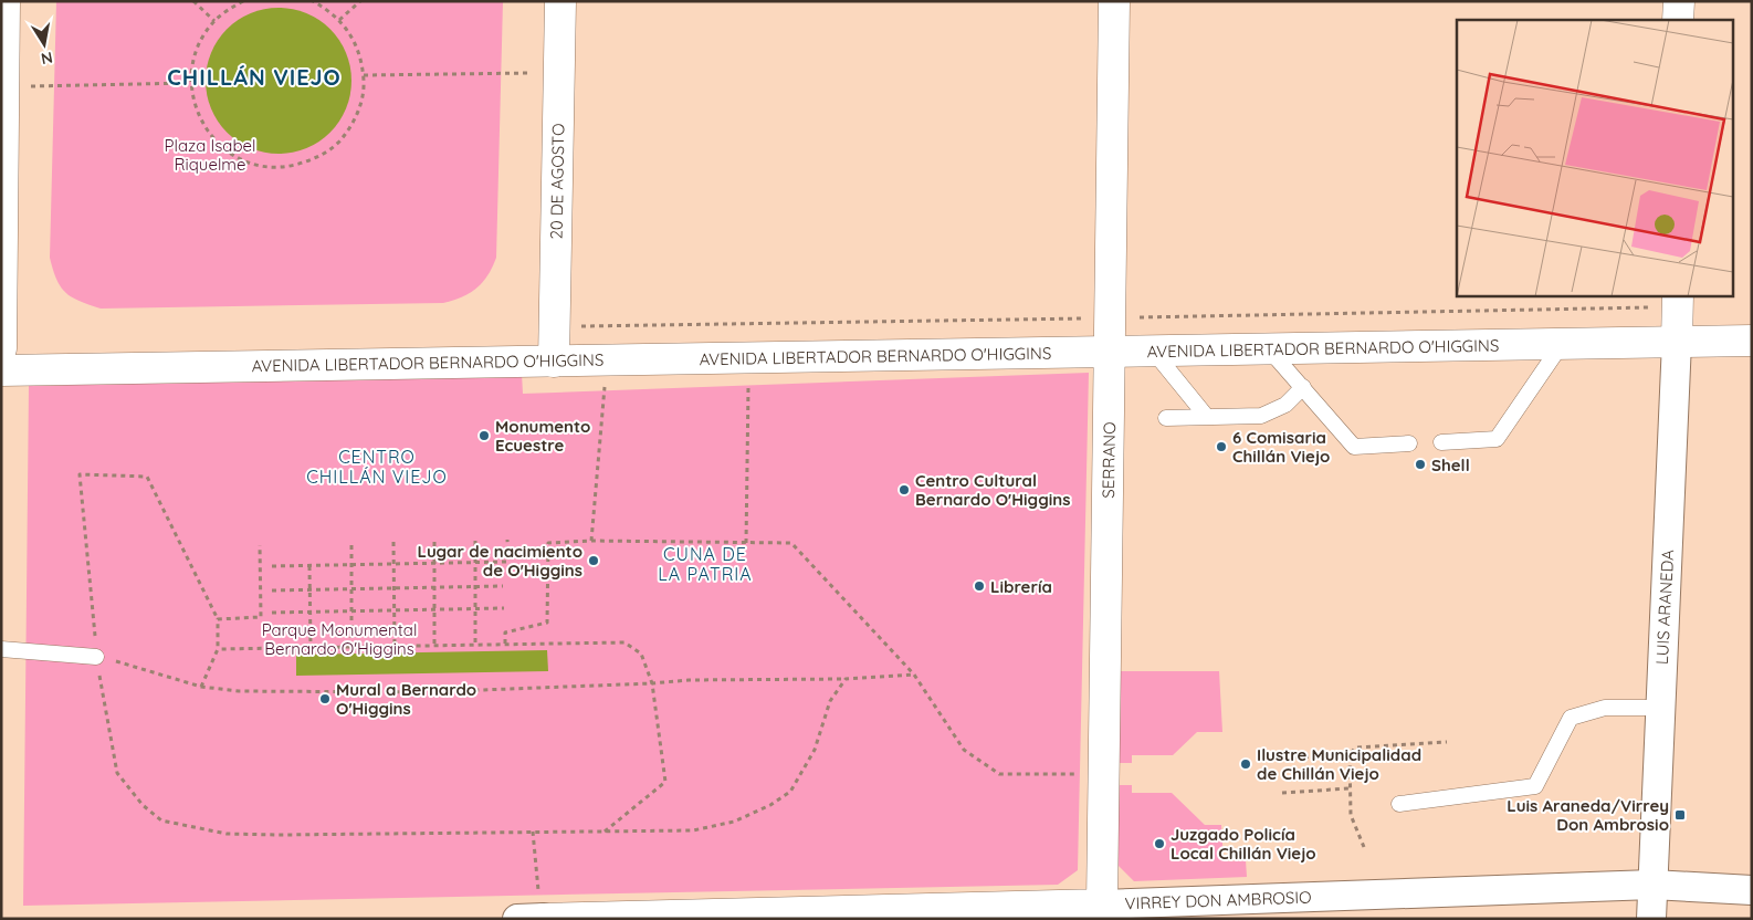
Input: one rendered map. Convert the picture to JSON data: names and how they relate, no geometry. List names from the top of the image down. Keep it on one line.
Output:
{"streets":{"street":["20 DE AGOSTO","AVENIDA LIBERTADOR BERNARDO O'HIGGINS","SERRANO","LUIS ARANEDA","VIRREY DON AMBROSIO"]},"crossings":[["20 DE AGOSTO","AVENIDA LIBERTADOR BERNARDO O'HIGGINS"],["AVENIDA LIBERTADOR BERNARDO O'HIGGINS","SERRANO"],["AVENIDA LIBERTADOR BERNARDO O'HIGGINS","LUIS ARANEDA"],["SERRANO","VIRREY DON AMBROSIO"],["LUIS ARANEDA","VIRREY DON AMBROSIO"]],"districts":["CHILLÁN VIEJO","CENTRO CHILLÁN VIEJO","CUNA DE LA PATRIA"],"parks":["Plaza Isabel Riquelme","Parque Monumental Bernardo O'Higgins"],"places":{"other":["Monumento Ecuestre","6 Comisaria Chillán Viejo","Shell","Centro Cultural Bernardo O'Higgins","Lugar de nacimiento de O'Higgins","Librería","Mural a Bernardo O'Higgins","Ilustre Municipalidad de Chillán Viejo","Juzgado Policía Local Chillán Viejo"],"transit":["Luis Araneda/Virrey Don Ambrosio"]},"north":"bottom"}
